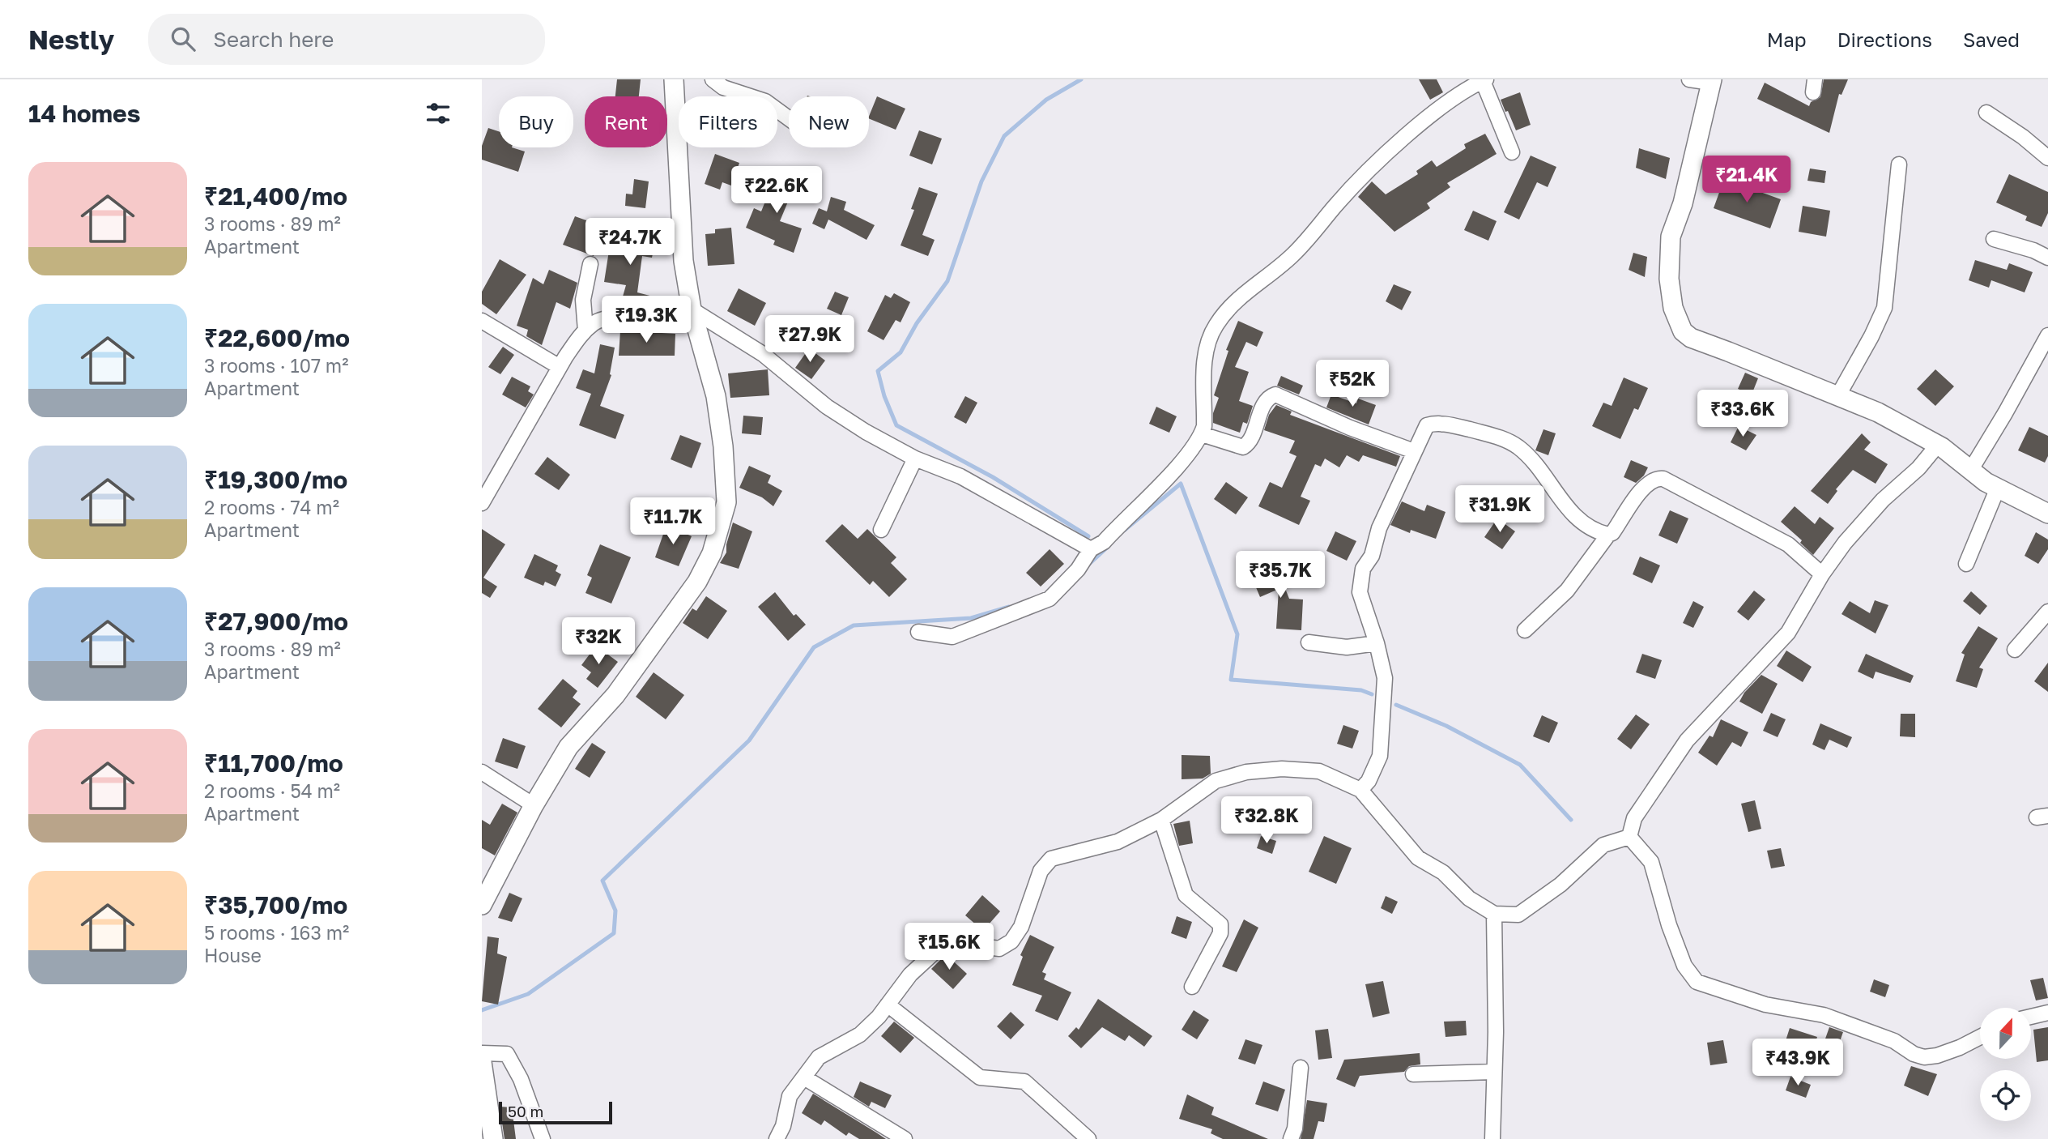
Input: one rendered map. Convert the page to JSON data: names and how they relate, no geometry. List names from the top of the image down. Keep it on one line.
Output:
{"scale_bar":"50 m","north":"top","page":{"header":"Nestly","search":"Search here","nav":["Map","Directions","Saved"],"heading":"14 homes","chip":["Buy","Rent","Filters","New"],"list":[{"name":"₹21,400/mo","note":"3 rooms · 89 m² · Apartment"},{"name":"₹22,600/mo","note":"3 rooms · 107 m² · Apartment"},{"name":"₹19,300/mo","note":"2 rooms · 74 m² · Apartment"},{"name":"₹27,900/mo","note":"3 rooms · 89 m² · Apartment"},{"name":"₹11,700/mo","note":"2 rooms · 54 m² · Apartment"},{"name":"₹35,700/mo","note":"5 rooms · 163 m² · House"}],"price":["₹21.4K","₹22.6K","₹24.7K","₹19.3K","₹27.9K","₹52K","₹33.6K","₹31.9K","₹11.7K","₹35.7K","₹32K","₹32.8K","₹15.6K","₹43.9K"],"scale":"50 m"}}
